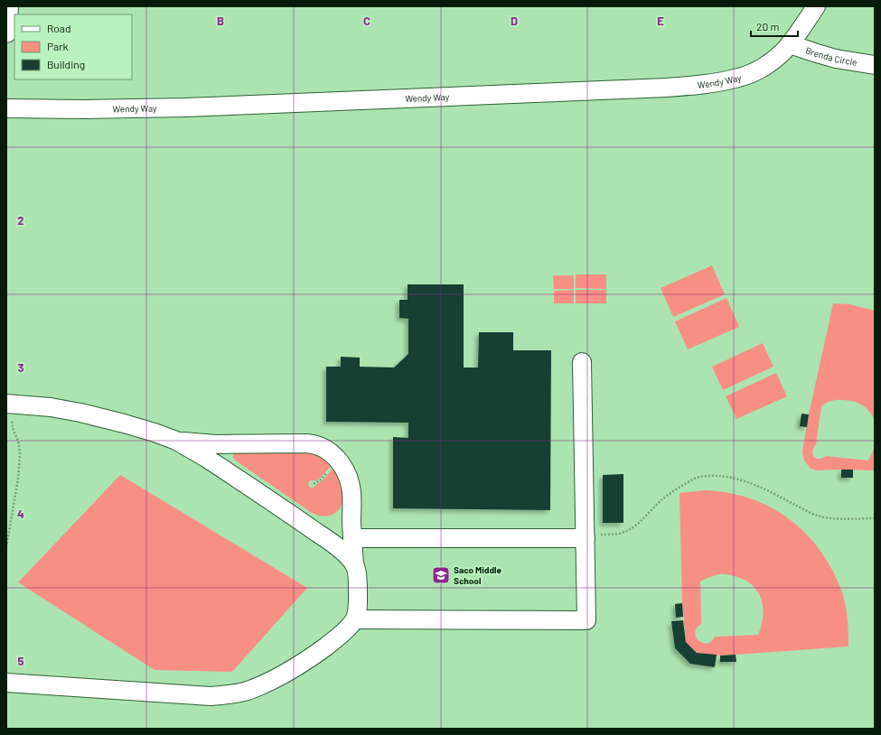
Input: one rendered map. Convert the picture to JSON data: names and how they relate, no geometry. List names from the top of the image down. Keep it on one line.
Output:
{"streets":{"street":["Brenda Circle","Wendy Way"]},"crossings":[["Brenda Circle","Wendy Way"]],"places":{"school or university":["Saco Middle School"]},"legend":["Road","Park","Building"],"scale_bar":"20 m","grid":{"columns":["B","C","D","E"],"rows":["2","3","4","5"]}}
